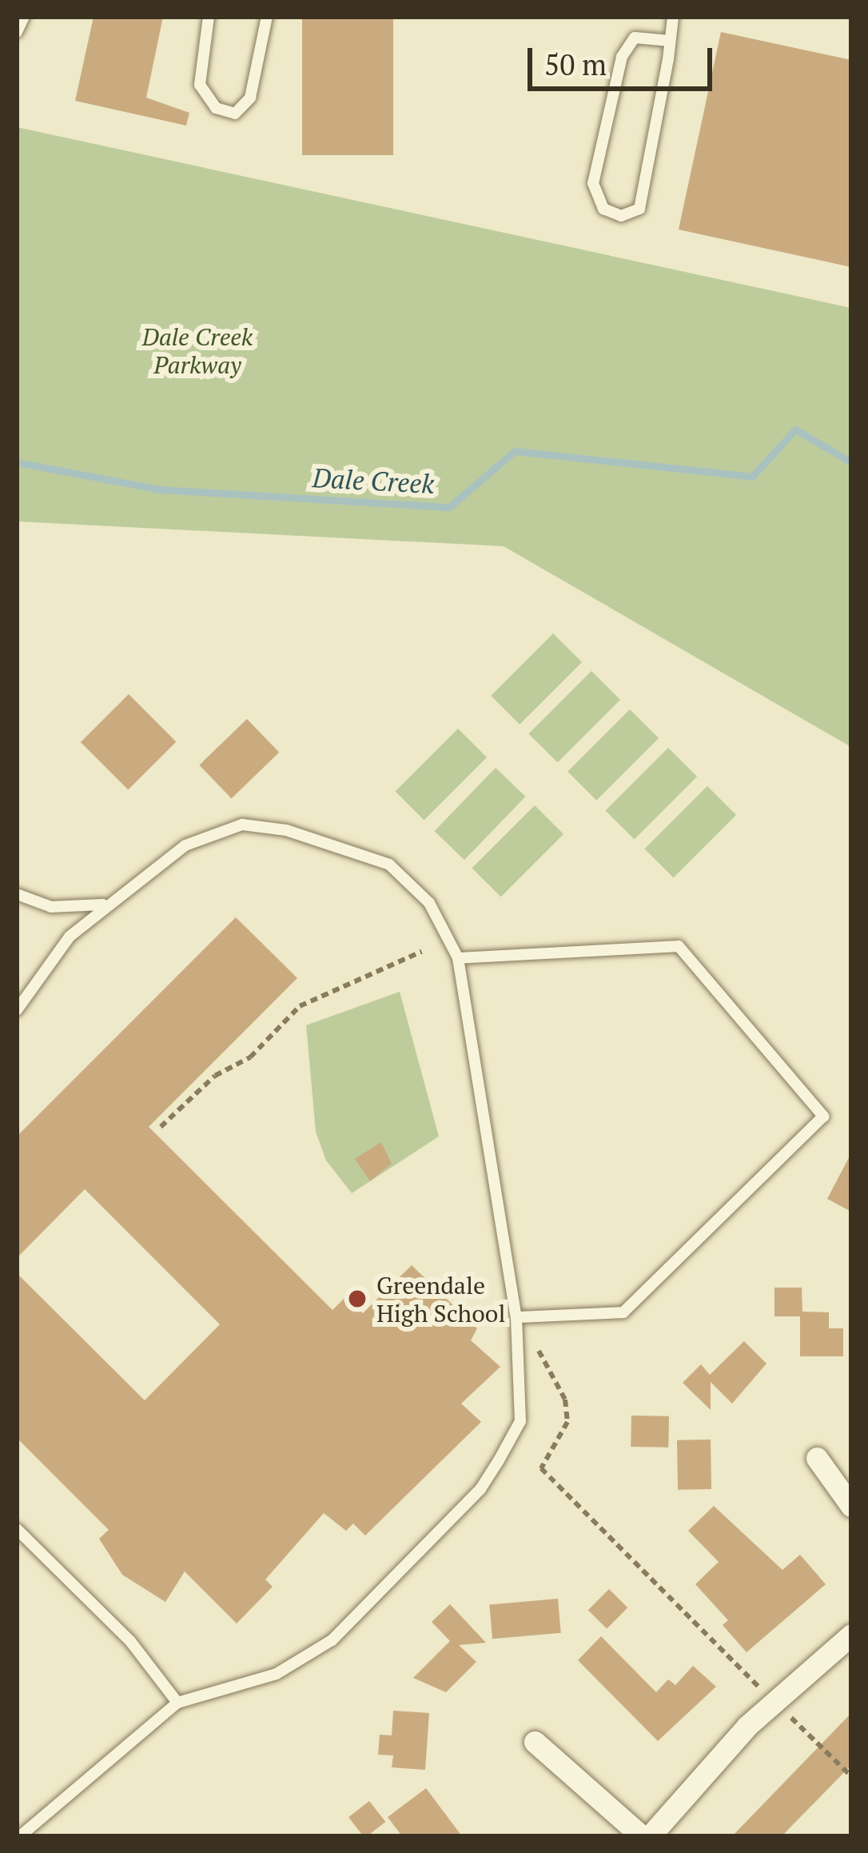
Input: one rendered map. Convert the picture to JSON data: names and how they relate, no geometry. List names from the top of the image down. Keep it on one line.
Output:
{"water":["Dale Creek"],"parks":["Dale Creek Parkway"],"places":["Greendale High School"],"scale_bar":"50 m"}
